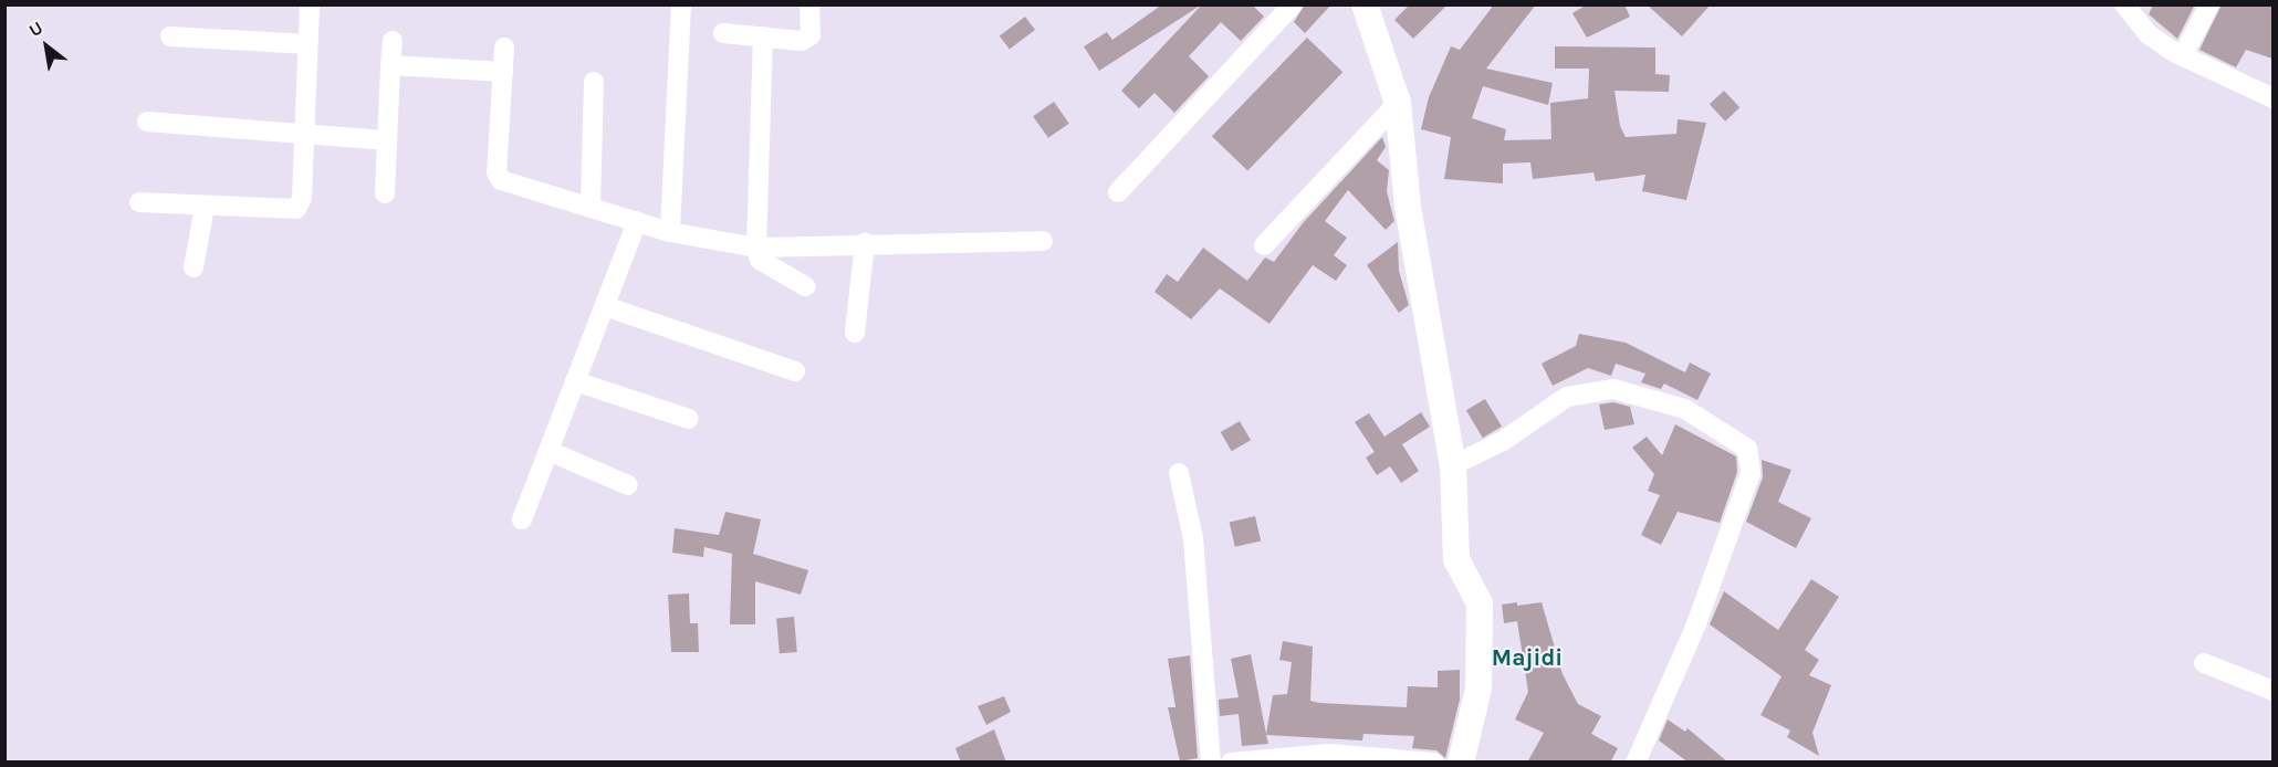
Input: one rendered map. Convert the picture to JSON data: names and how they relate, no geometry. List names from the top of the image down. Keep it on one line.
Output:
{"districts":["Majidi"],"north":"top left"}
